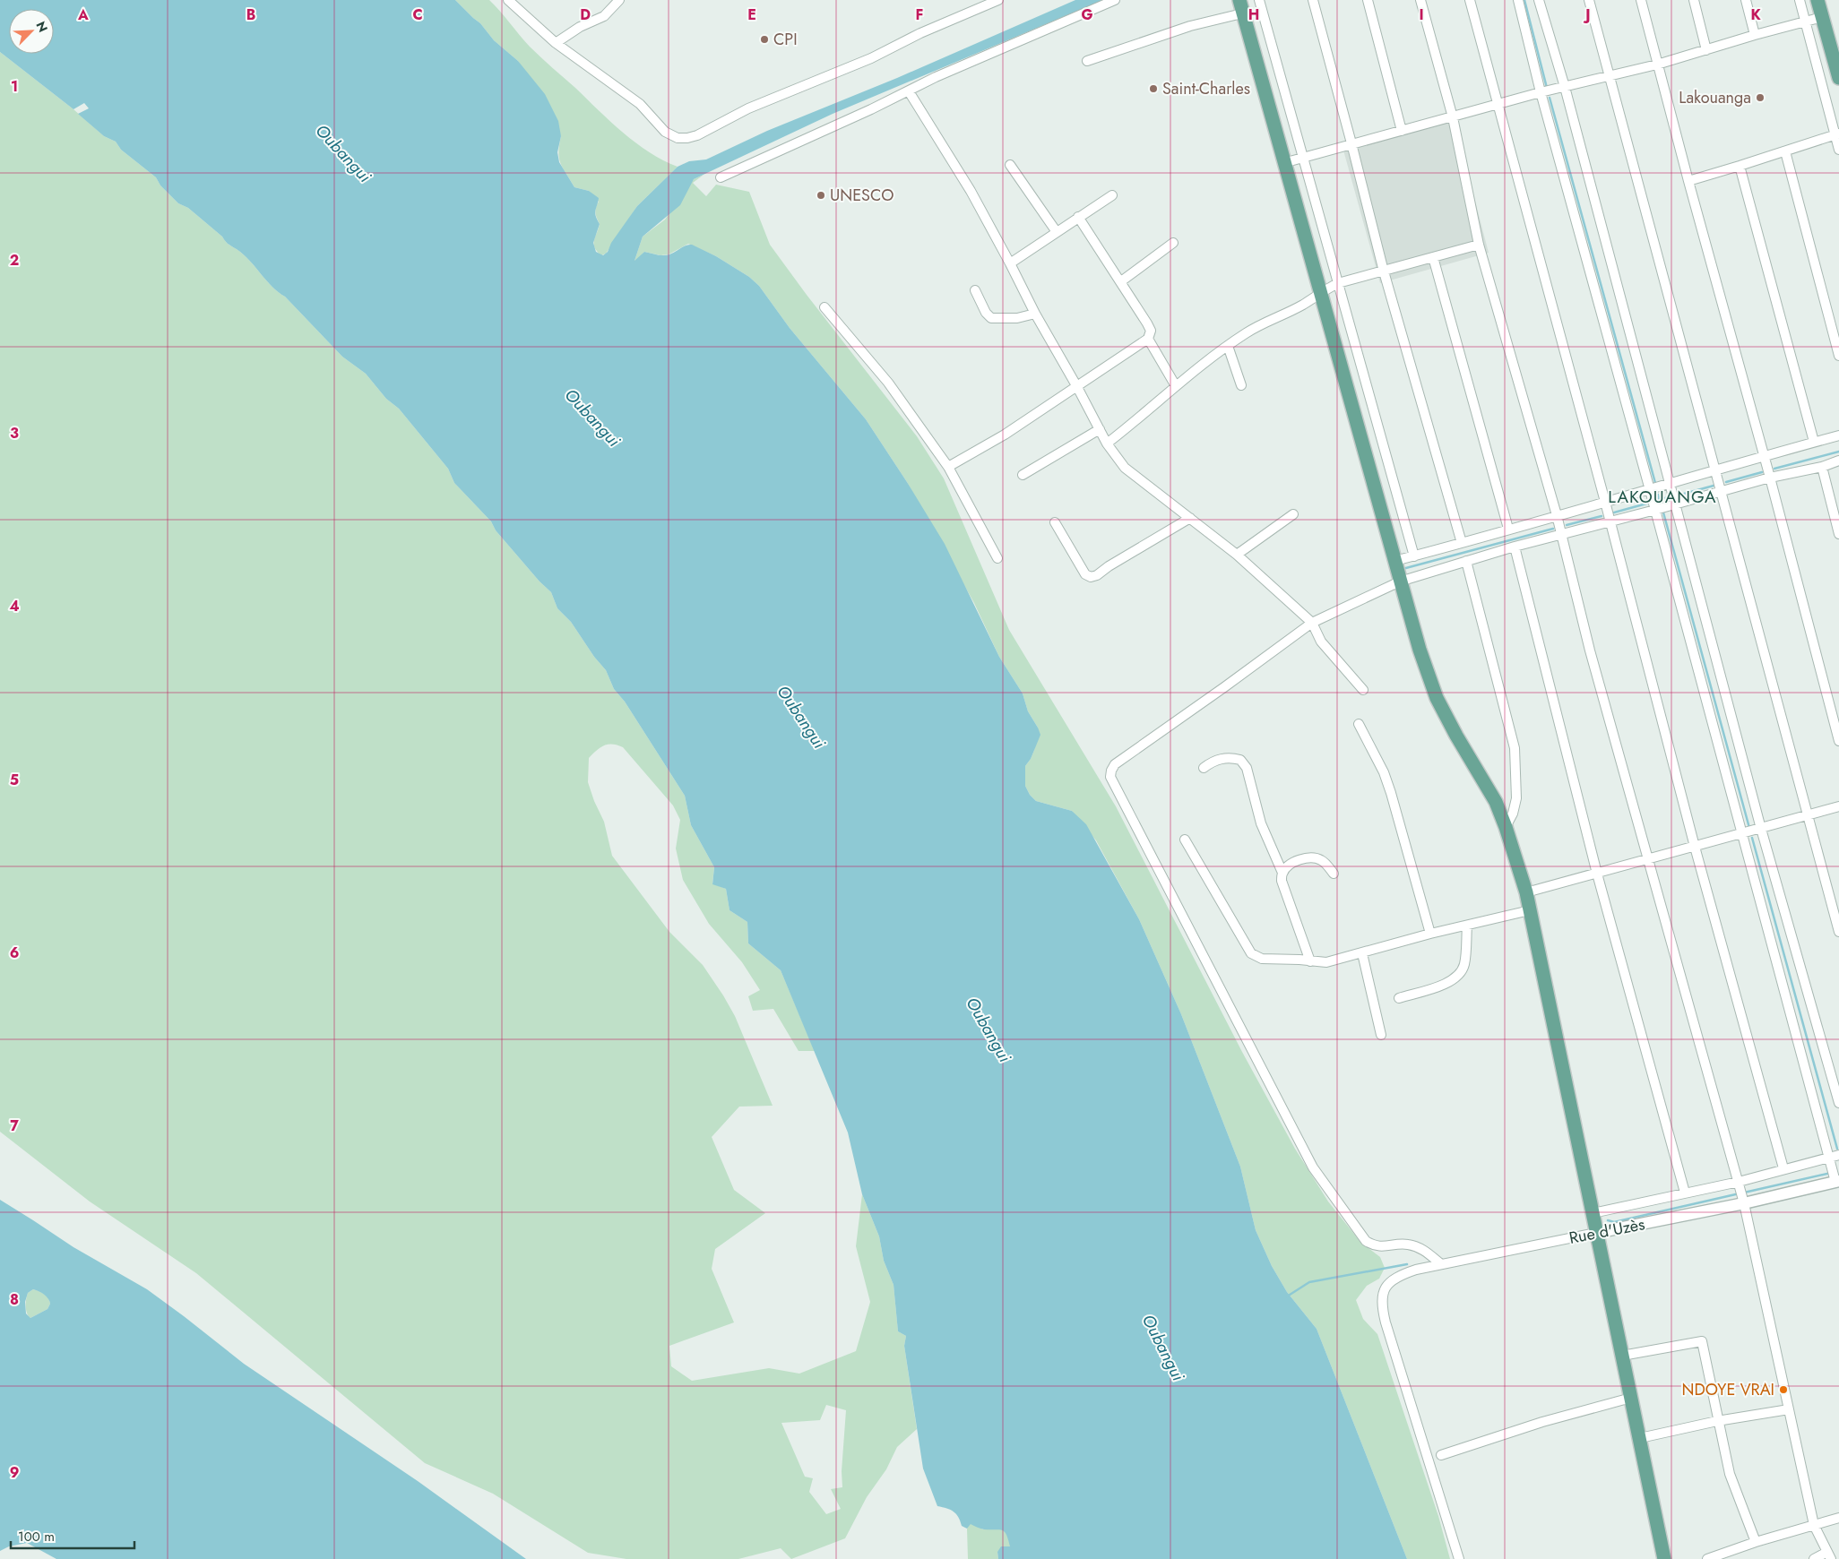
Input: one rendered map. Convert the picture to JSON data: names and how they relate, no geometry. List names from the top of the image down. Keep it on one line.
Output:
{"streets":{"street":["Rue d'Uzès"]},"districts":["LAKOUANGA"],"water":["Oubangui"],"places":["CPI","Saint-Charles","Lakouanga","UNESCO","NDOYE VRAI"],"scale_bar":"100 m","north":"top right","grid":{"columns":["A","B","C","D","E","F","G","H","I","J","K"],"rows":["1","2","3","4","5","6","7","8","9"]}}
